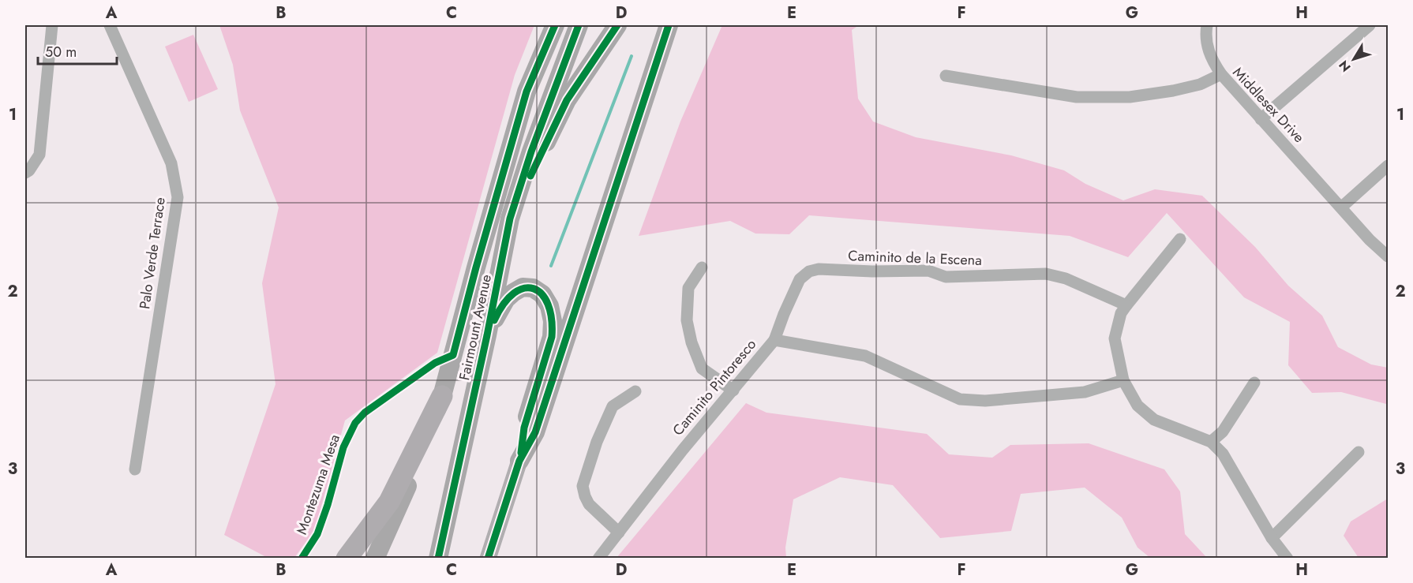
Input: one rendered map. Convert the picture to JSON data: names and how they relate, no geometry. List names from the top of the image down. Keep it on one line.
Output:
{"streets":{"main road":["Fairmount Avenue"],"street":["Middlesex Drive","Palo Verde Terrace","Caminito de la Escena","Caminito Pintoresco"],"cycle path":["Montezuma Mesa"]},"crossings":[["Caminito de la Escena","Caminito Pintoresco"]],"scale_bar":"50 m","north":"bottom left","grid":{"columns":["A","B","C","D","E","F","G","H"],"rows":["1","2","3"]}}
